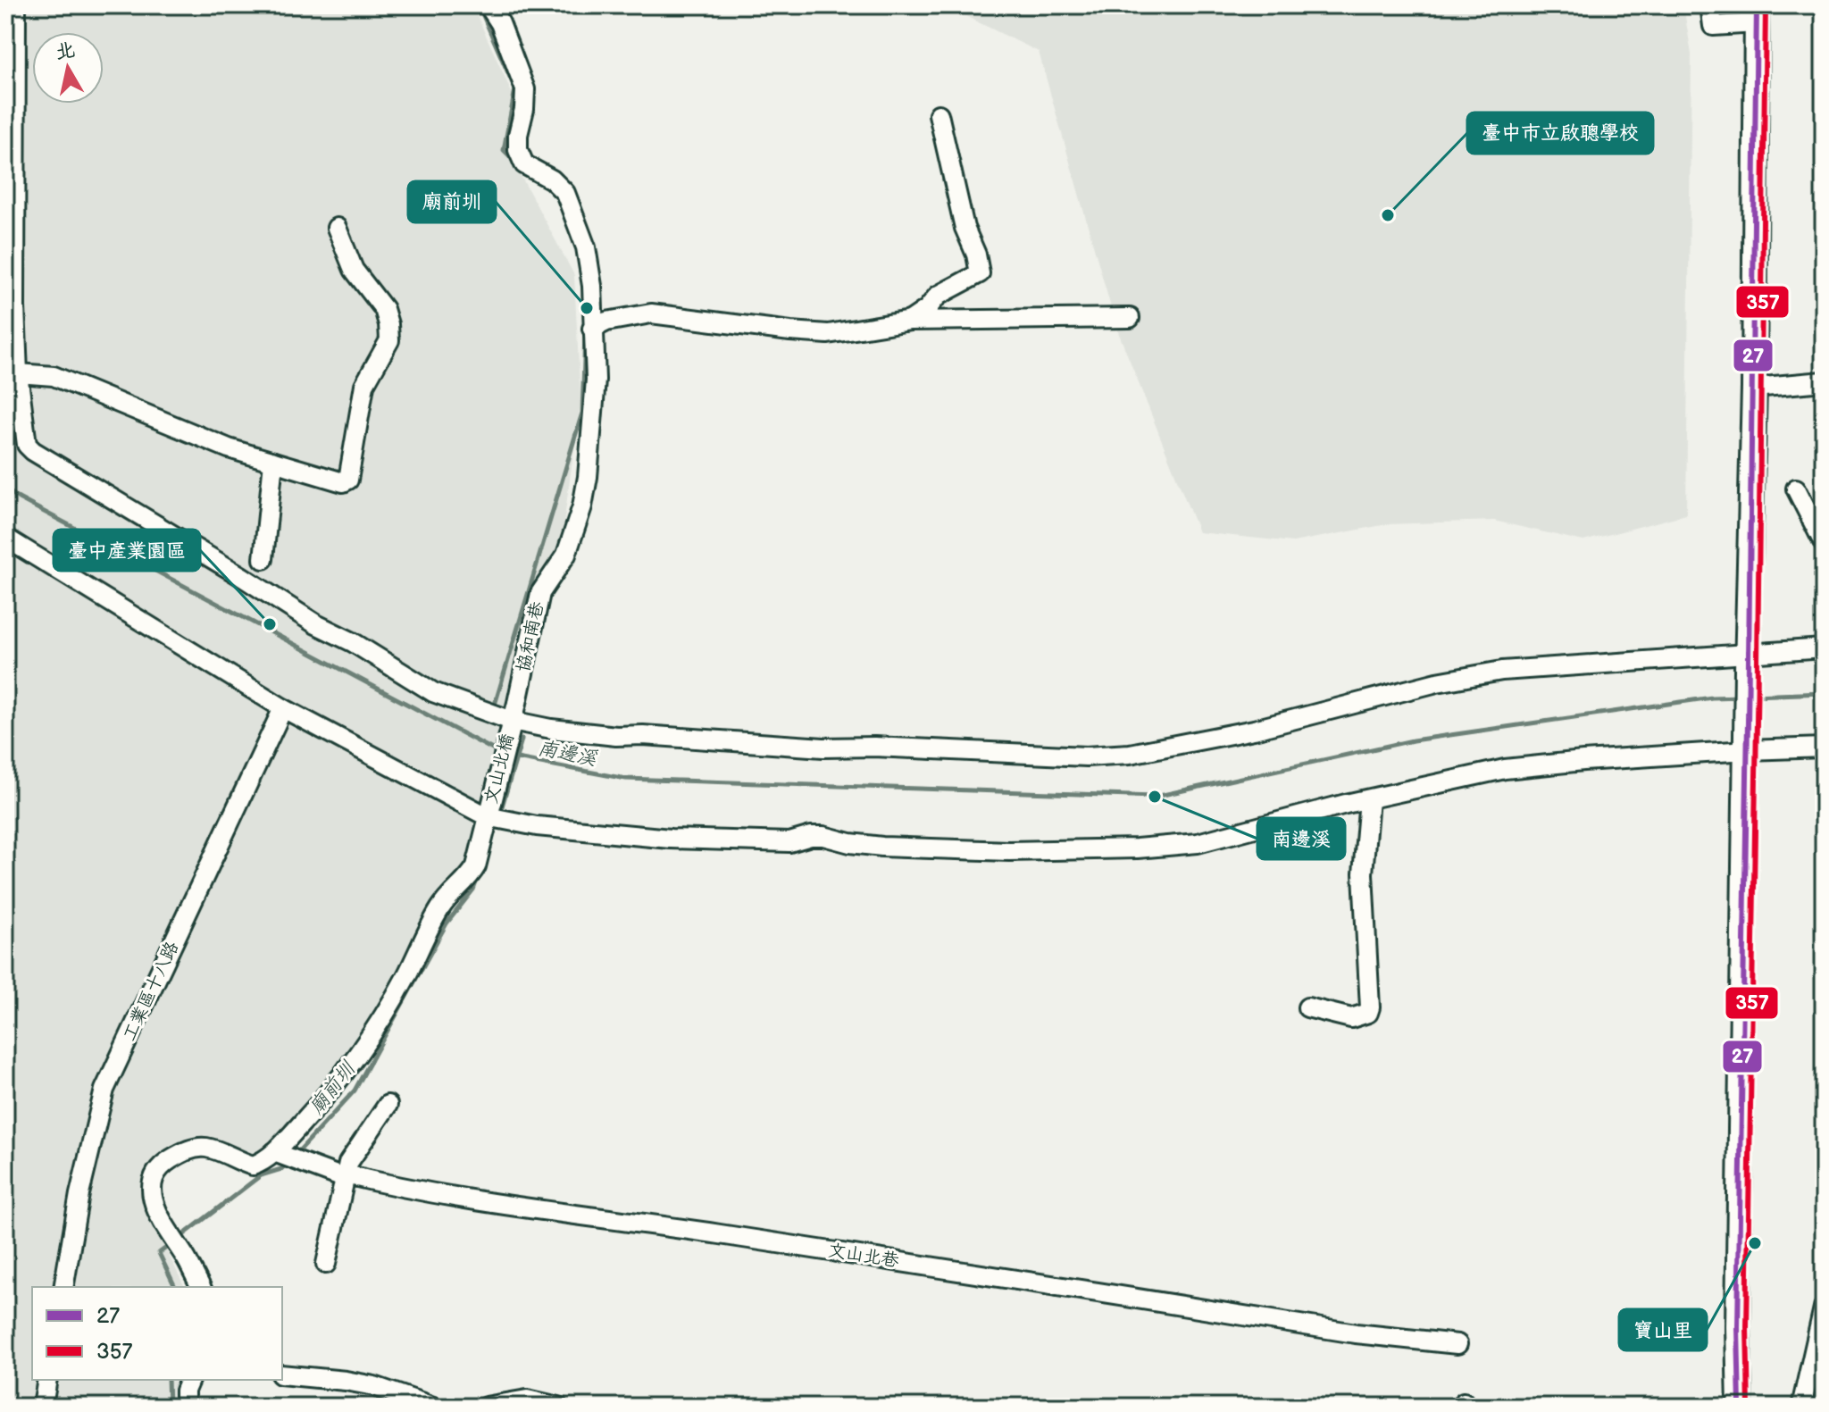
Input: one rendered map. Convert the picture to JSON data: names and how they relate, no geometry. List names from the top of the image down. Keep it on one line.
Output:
{"streets":{"street":["協和南巷","文山北橋","工業區十八路","文山北巷"]},"crossings":[["協和南巷","文山北橋"]],"water":["南邊溪","廟前圳"],"places":["臺中市立啟聰學校","廟前圳","臺中產業園區","南邊溪","寶山里"],"lines":["transit line 27","transit line 357"],"legend":["27","357"],"north":"top"}
